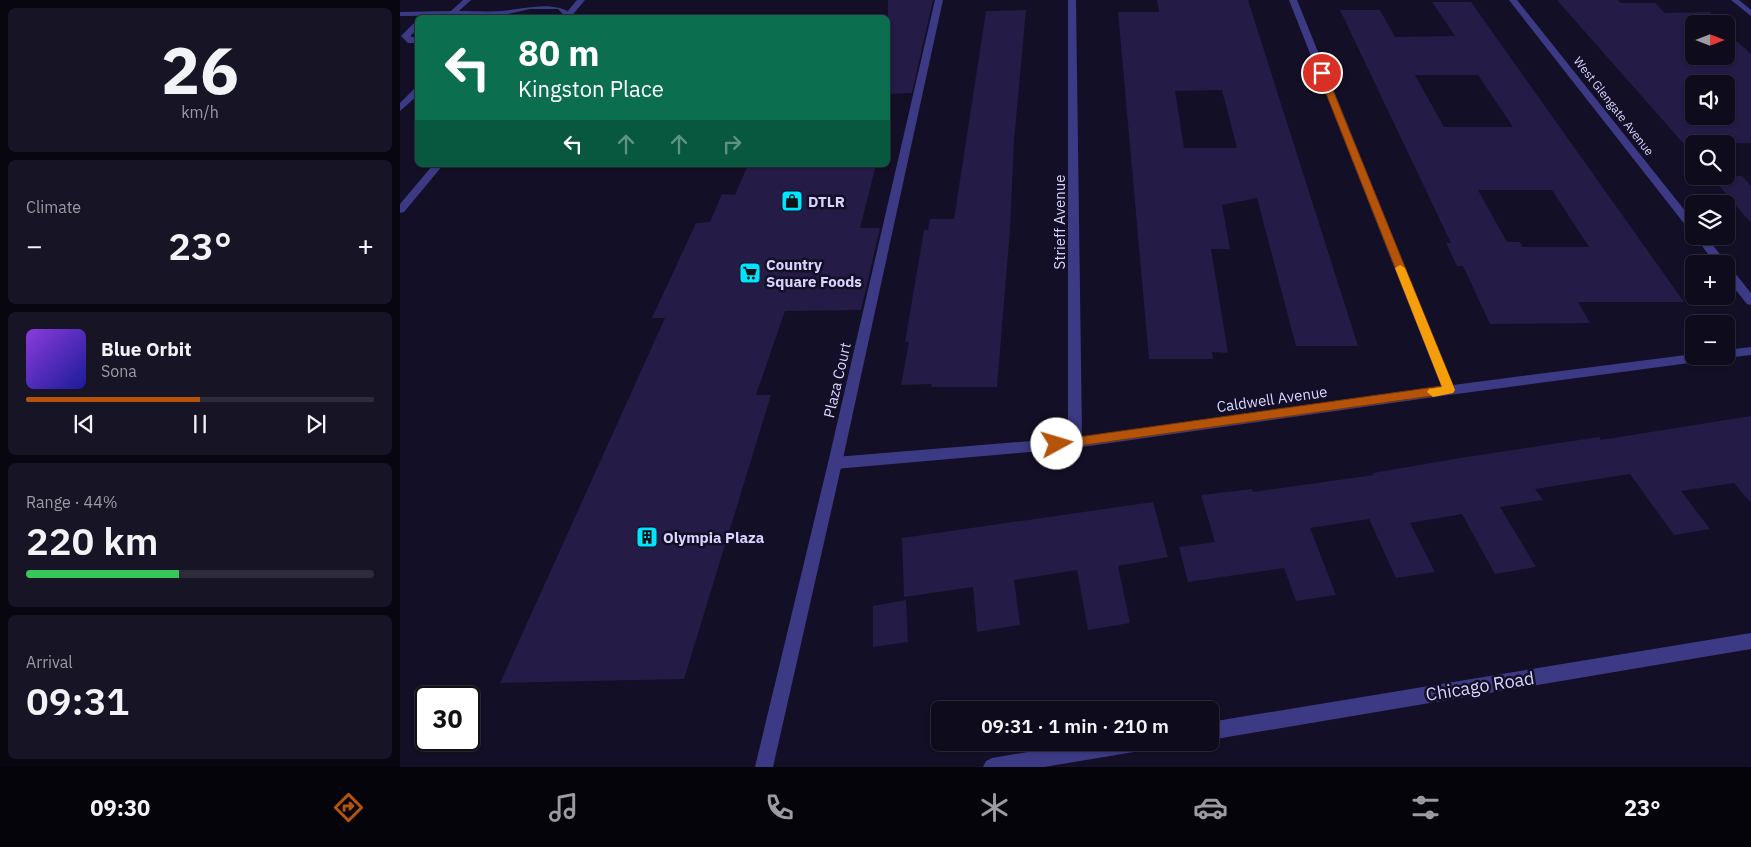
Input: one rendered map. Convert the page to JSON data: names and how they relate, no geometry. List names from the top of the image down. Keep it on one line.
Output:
{"streets":{"street":["West Glengate Avenue","Strieff Avenue","Plaza Court","Caldwell Avenue","Chicago Road"]},"crossings":[["Strieff Avenue","Caldwell Avenue"],["Plaza Court","Caldwell Avenue"]],"places":{"shop":["DTLR"],"supermarket":["Country Square Foods"],"building":["Olympia Plaza"]},"north":"right","page":{"tile":[["26","km/h"],"Climate",["Range · 44%","220 km"],["Arrival","09:31"]],"map_buttons":["+","−"],"turn":["80 m","Kingston Place"],"heat":["−","23°","+"],"song":["Blue Orbit","Sona"],"limit":"30","trip":"09:31 · 1 min · 210 m","tabs":["09:30","23°"]}}
